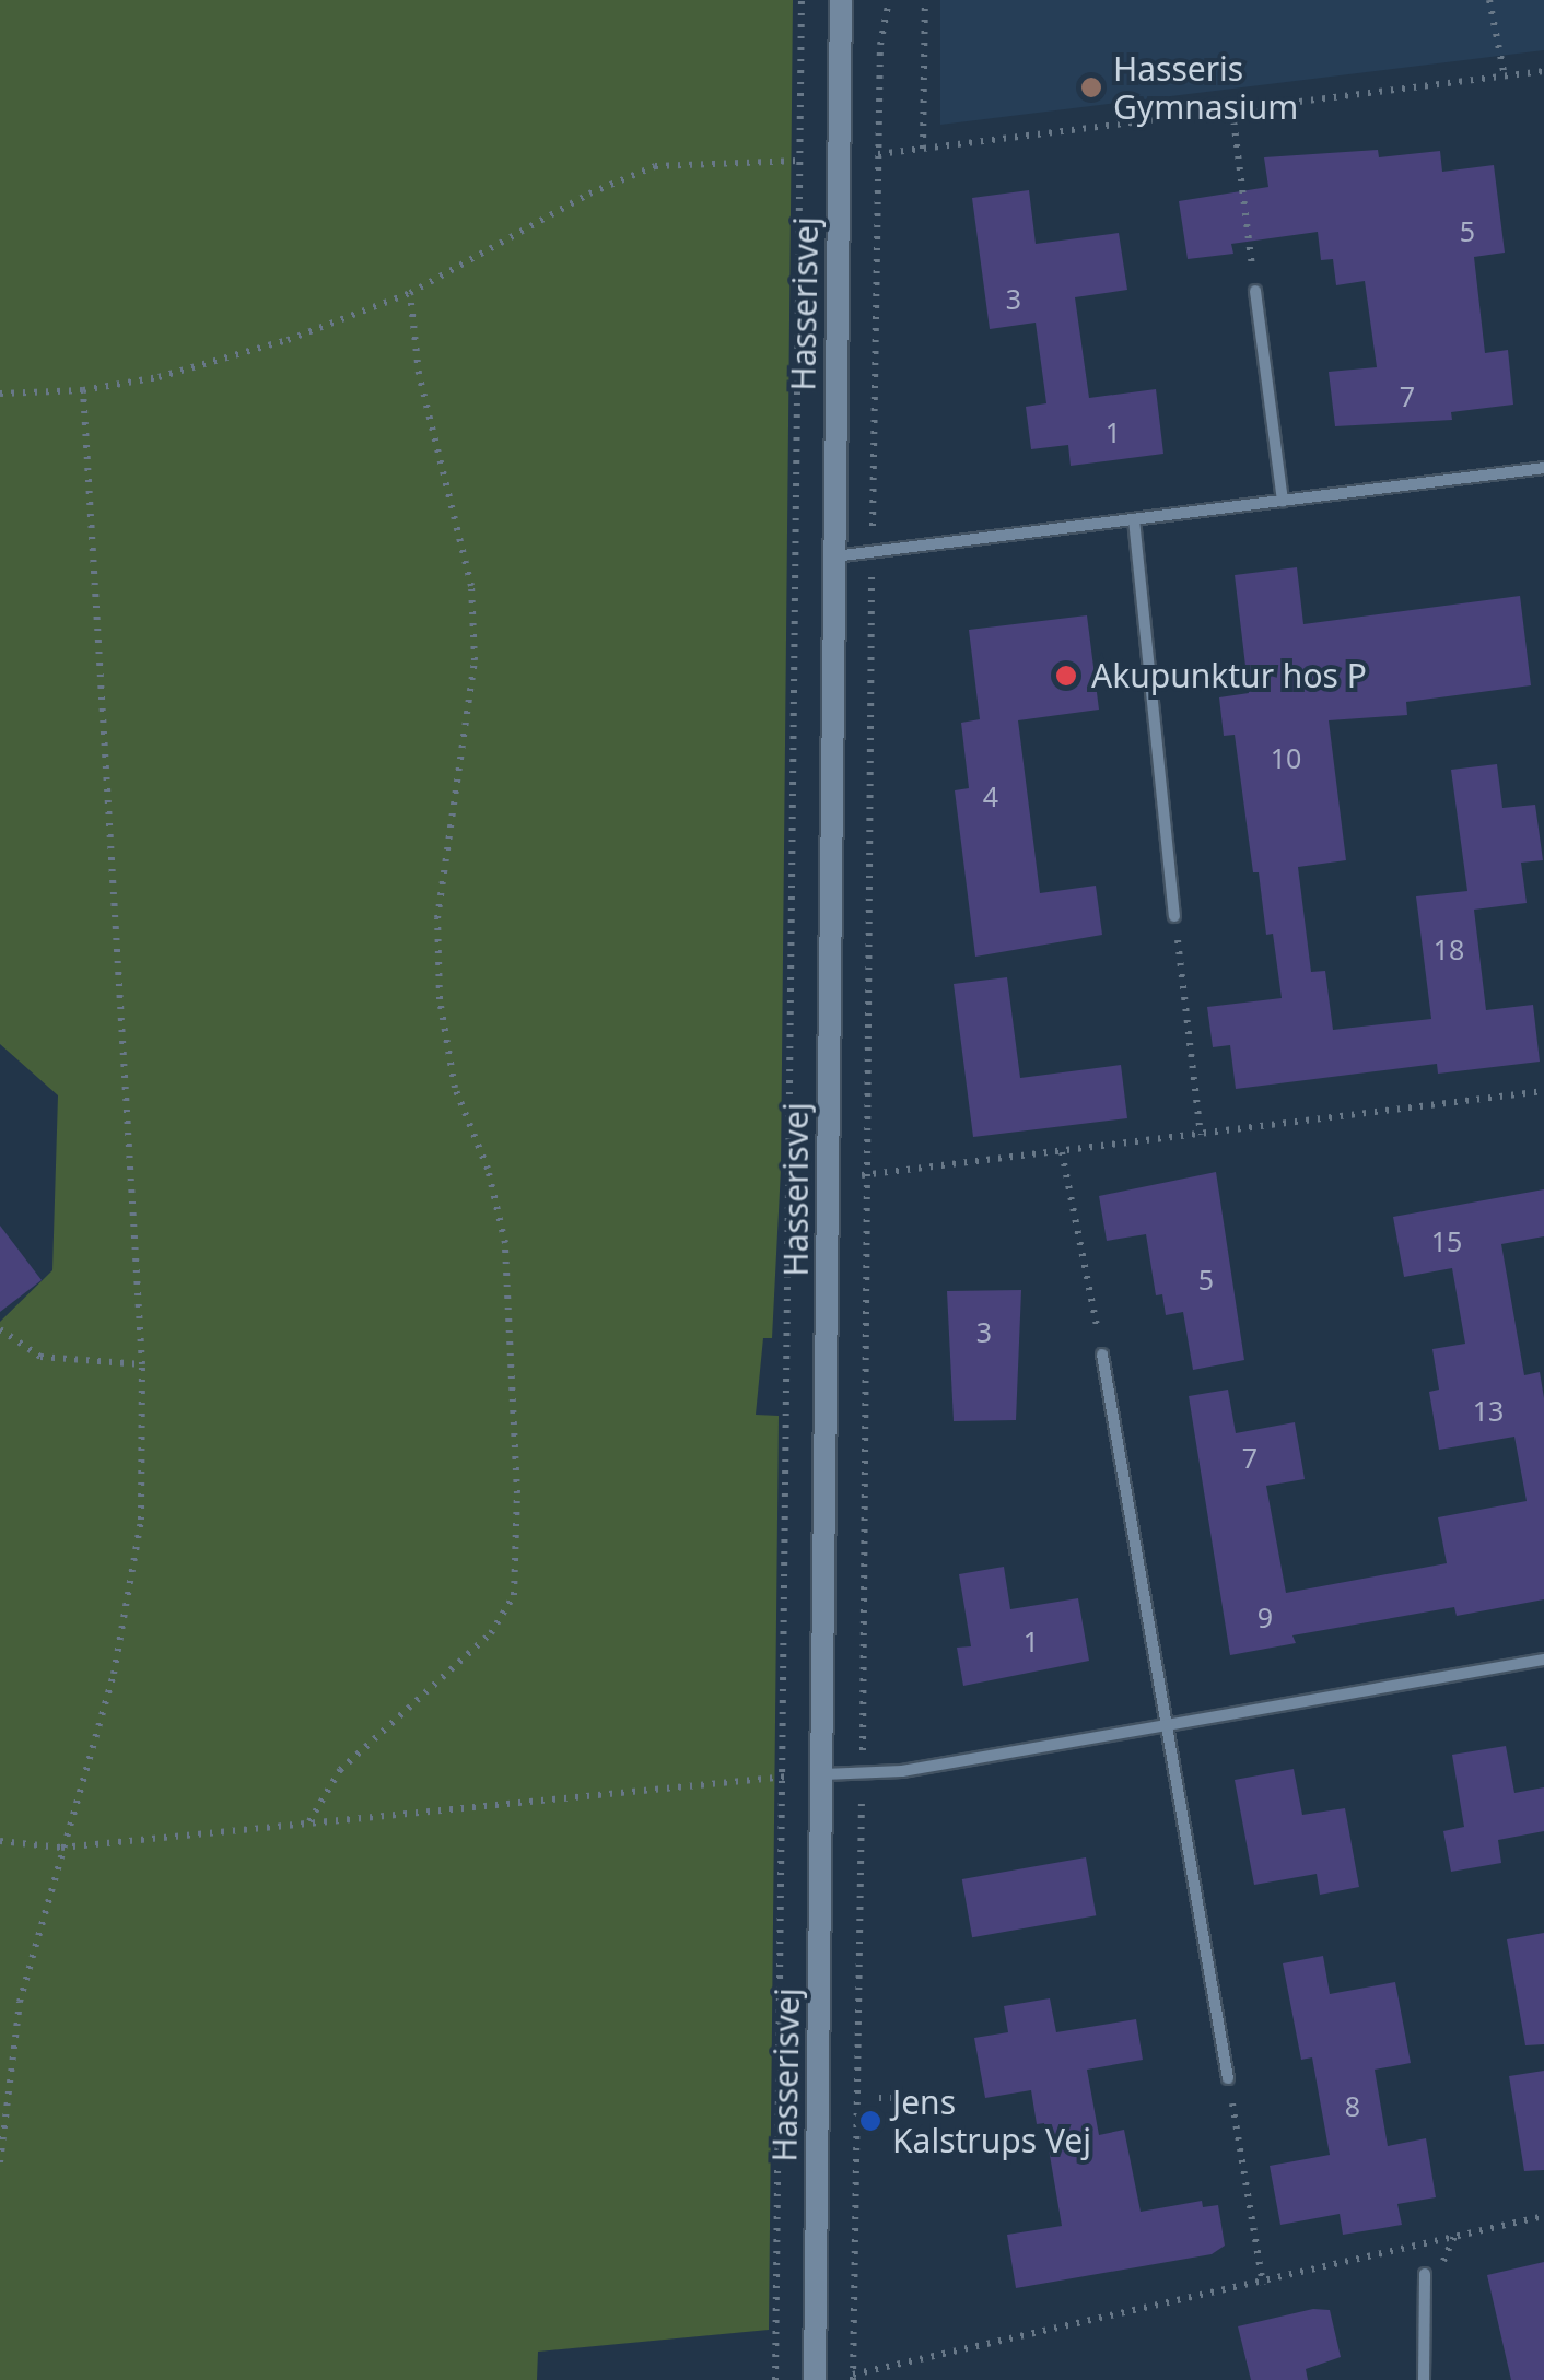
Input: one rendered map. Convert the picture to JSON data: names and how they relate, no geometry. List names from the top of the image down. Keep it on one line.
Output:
{"streets":{"street":["Hasserisvej"]},"places":["Hasseris Gymnasium","Akupunktur hos P","Jens Kalstrups Vej"],"house_numbers":["5","3","7","1","10","4","18","15","5","3","13","7","9","1","8"]}
